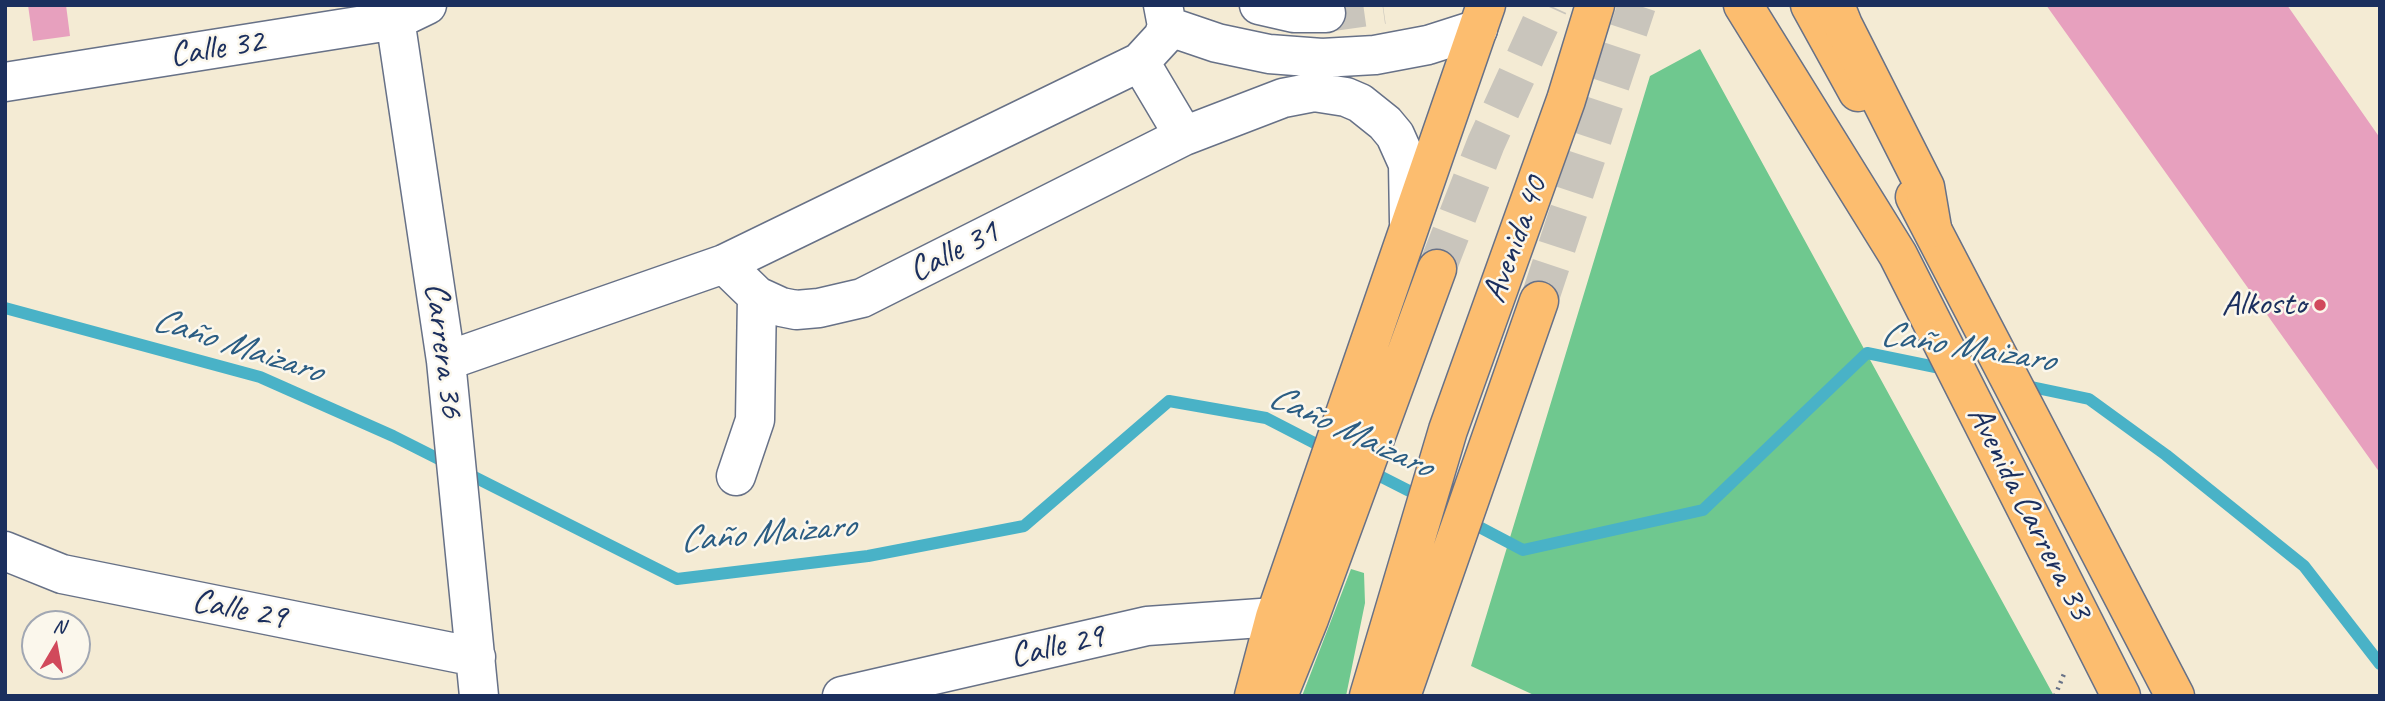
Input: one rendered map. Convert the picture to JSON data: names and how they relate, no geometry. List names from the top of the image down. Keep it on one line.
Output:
{"streets":{"main road":["Avenida 40","Avenida Carrera 33"],"street":["Calle 32","Calle 31","Carrera 36","Calle 29"]},"crossings":[["Calle 32","Carrera 36"],["Carrera 36","Calle 29"]],"water":["Caño Maizaro"],"places":["Alkosto"],"north":"top"}
